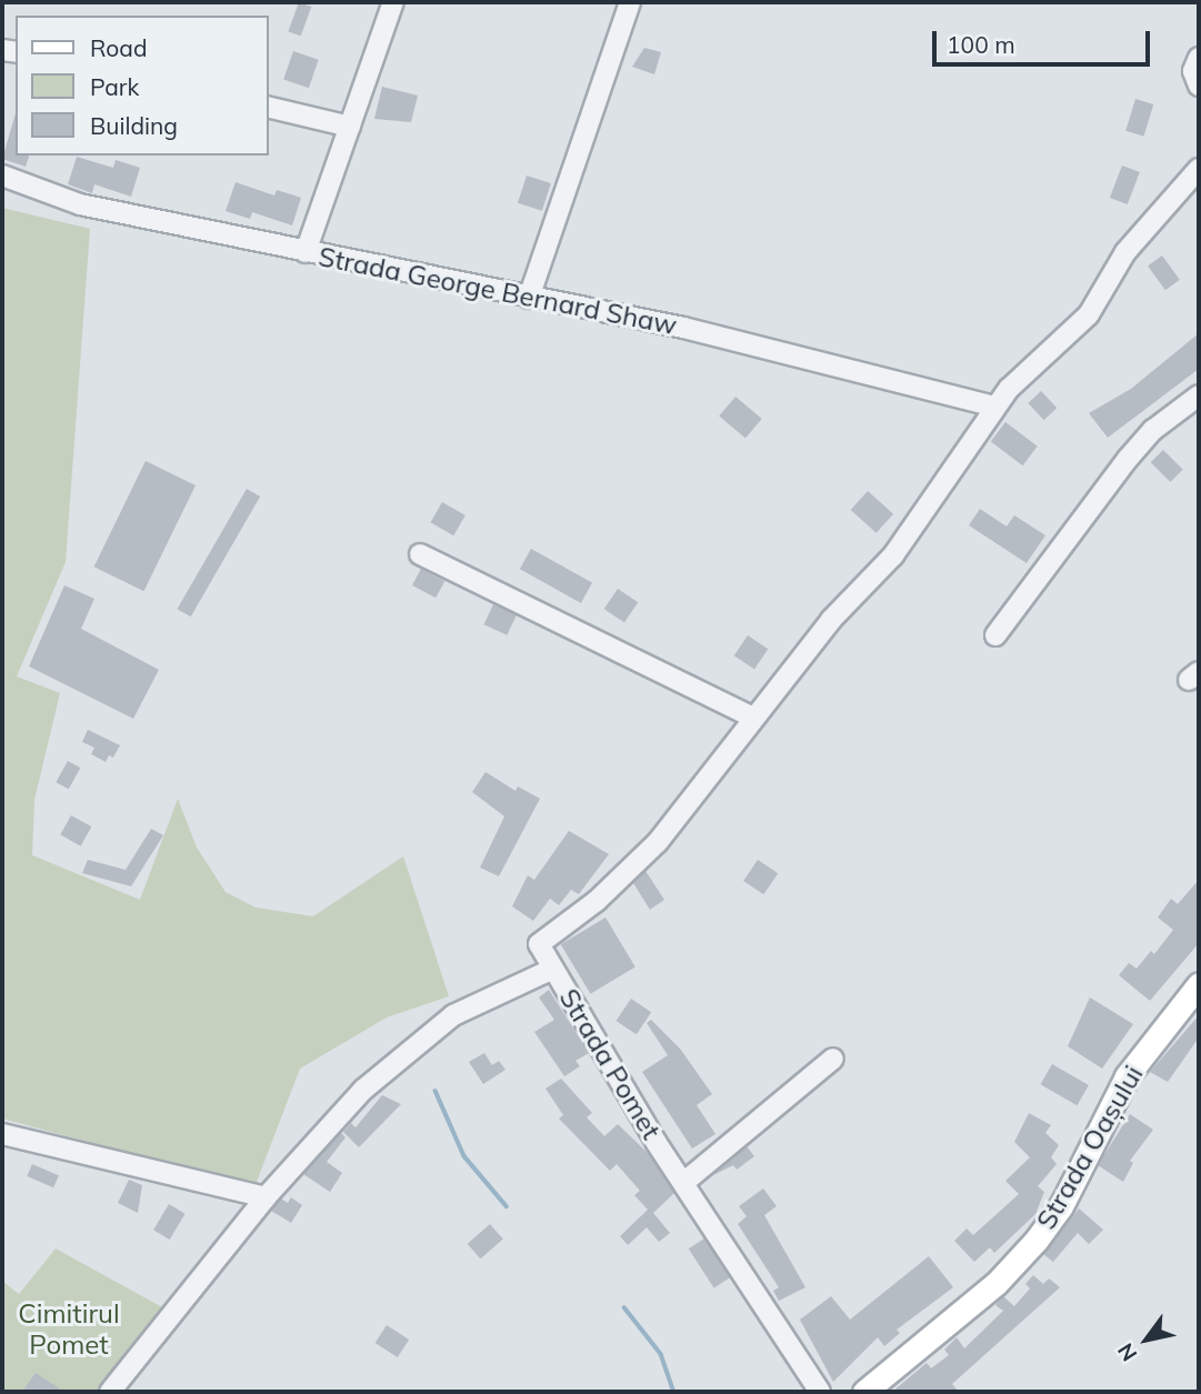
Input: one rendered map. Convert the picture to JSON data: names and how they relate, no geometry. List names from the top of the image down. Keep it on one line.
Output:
{"streets":{"main road":["Strada Oașului"],"street":["Strada George Bernard Shaw","Strada Pomet"]},"parks":["Cimitirul Pomet"],"legend":["Road","Park","Building"],"scale_bar":"100 m","north":"bottom left"}
